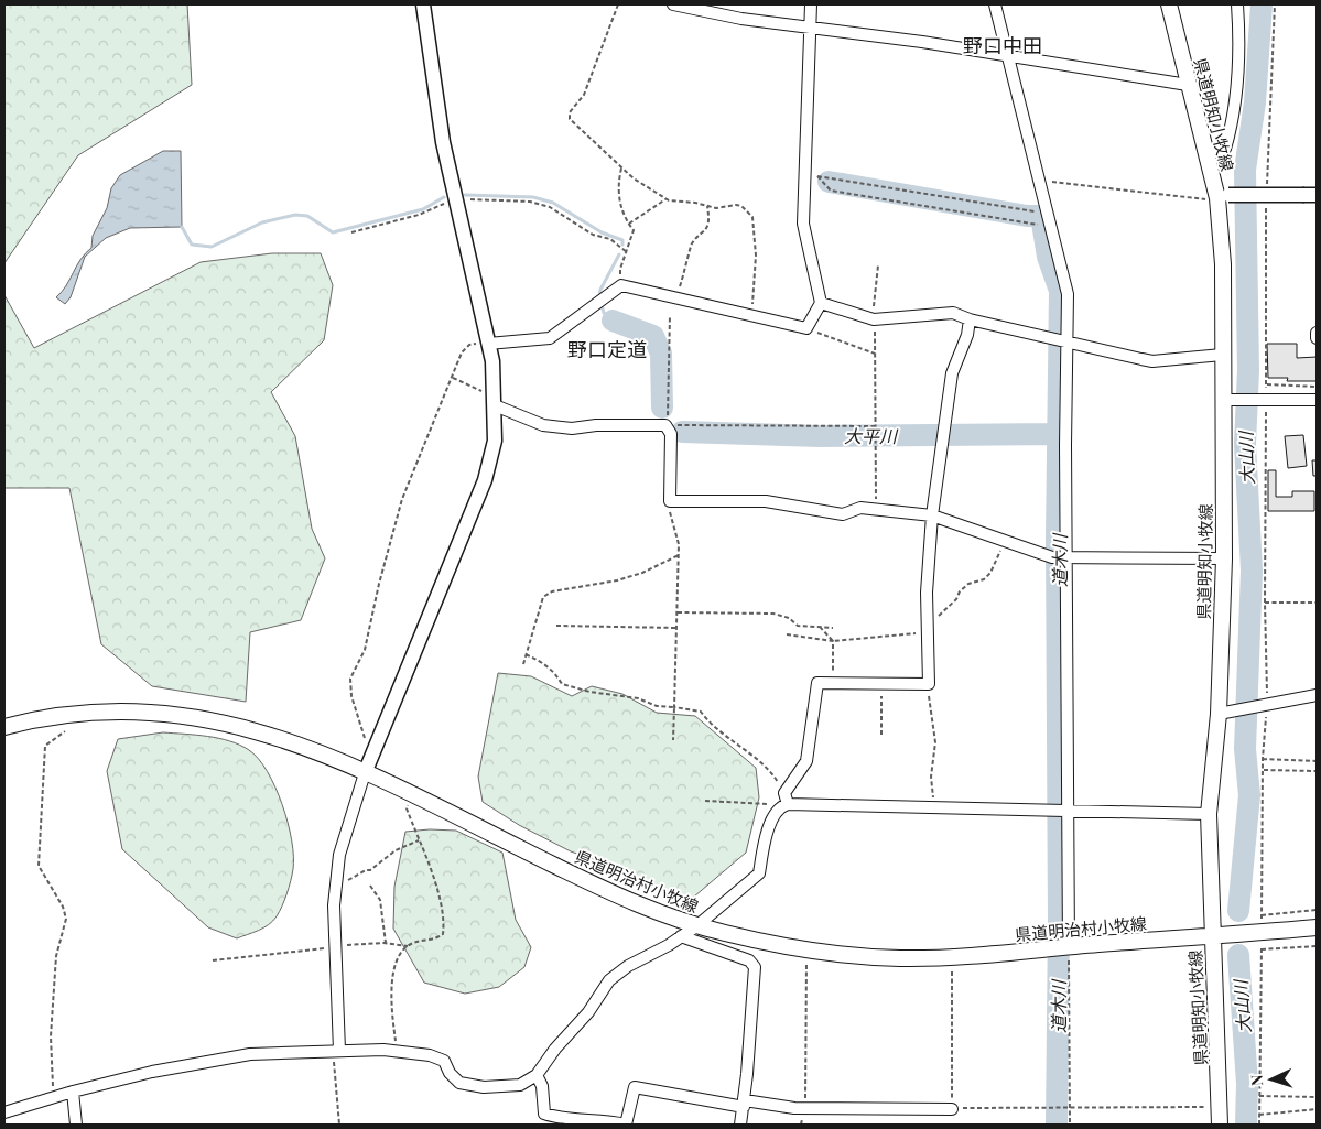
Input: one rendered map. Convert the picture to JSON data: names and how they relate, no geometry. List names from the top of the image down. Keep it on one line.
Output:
{"streets":{"main road":["県道明知小牧線","県道明治村小牧線"]},"crossings":[["県道明知小牧線","県道明治村小牧線"]],"districts":["野口中田","野口定道"],"water":["大平川","大山川","道木川"],"north":"left"}
